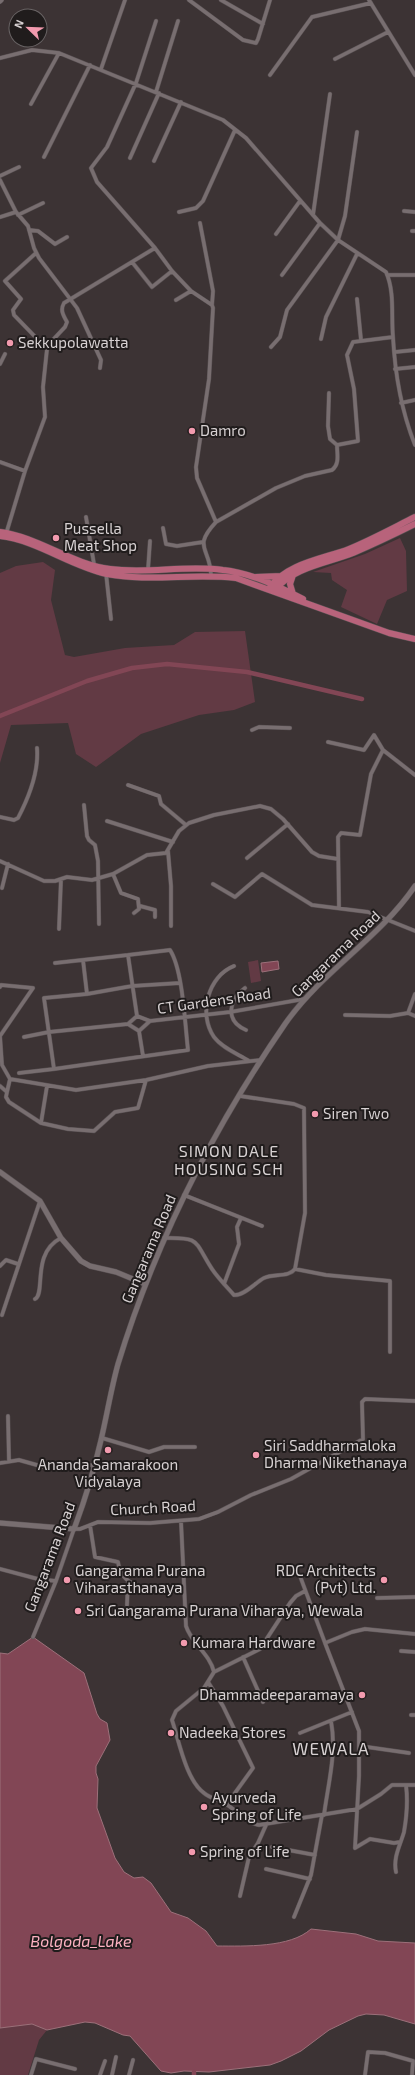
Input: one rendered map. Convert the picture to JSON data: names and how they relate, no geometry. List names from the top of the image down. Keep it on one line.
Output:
{"streets":{"street":["Gangarama Road","CT Gardens Road","Church Road"]},"crossings":[["Gangarama Road","CT Gardens Road"],["Gangarama Road","Church Road"]],"districts":["SIMON DALE HOUSING SCH","WEWALA"],"water":["Bolgoda_Lake"],"places":["Sekkupolawatta","Damro","Pussella Meat Shop","Siren Two","Ananda Samarakoon Vidyalaya","Siri Saddharmaloka Dharma Nikethanaya","Gangarama Purana Viharasthanaya","RDC Architects (Pvt) Ltd.","Sri Gangarama Purana Viharaya, Wewala","Kumara Hardware","Dhammadeeparamaya","Nadeeka Stores","Ayurveda Spring of Life","Spring of Life"],"north":"top left"}
